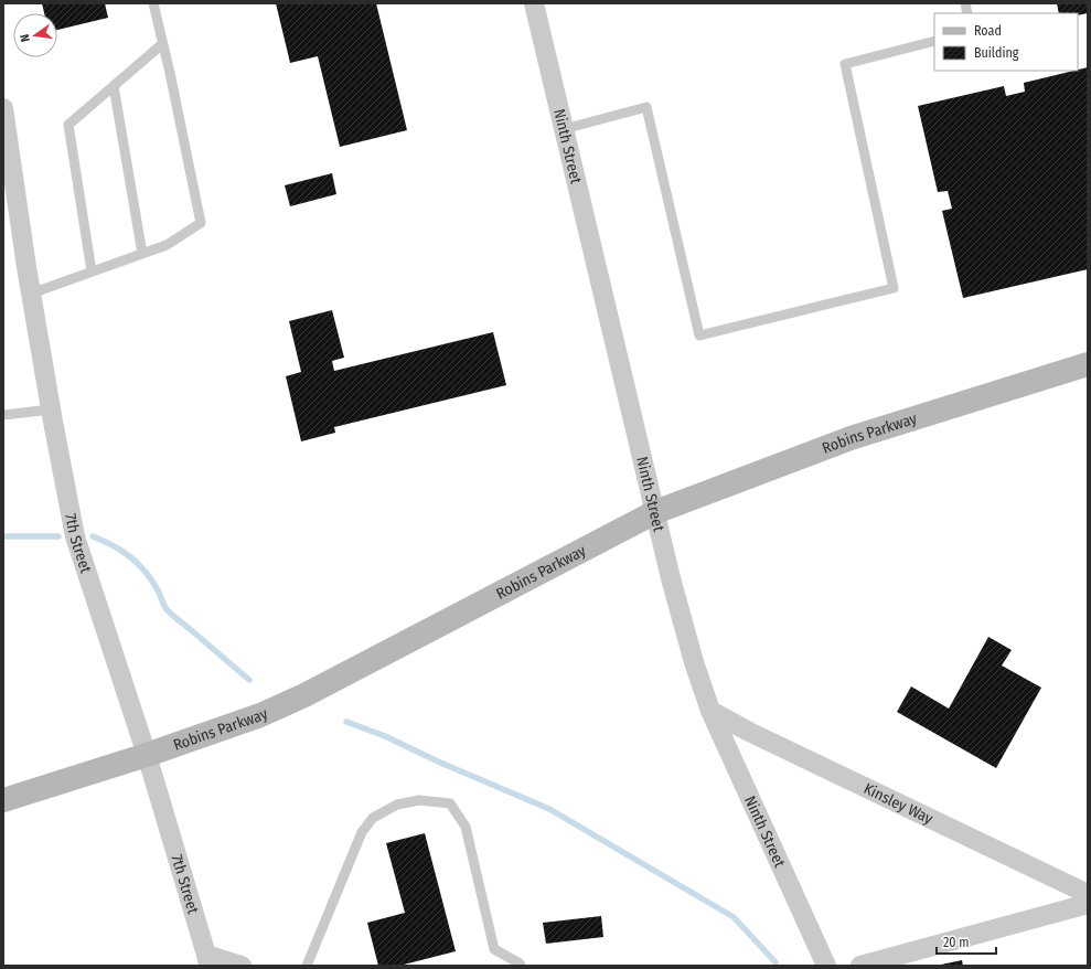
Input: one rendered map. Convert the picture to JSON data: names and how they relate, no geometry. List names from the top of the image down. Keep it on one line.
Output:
{"streets":{"street":["Ninth Street","Robins Parkway","7th Street","Kinsley Way"]},"crossings":[["Ninth Street","Robins Parkway"],["Ninth Street","Kinsley Way"],["Robins Parkway","7th Street"]],"legend":["Road","Building"],"scale_bar":"20 m","north":"left"}
